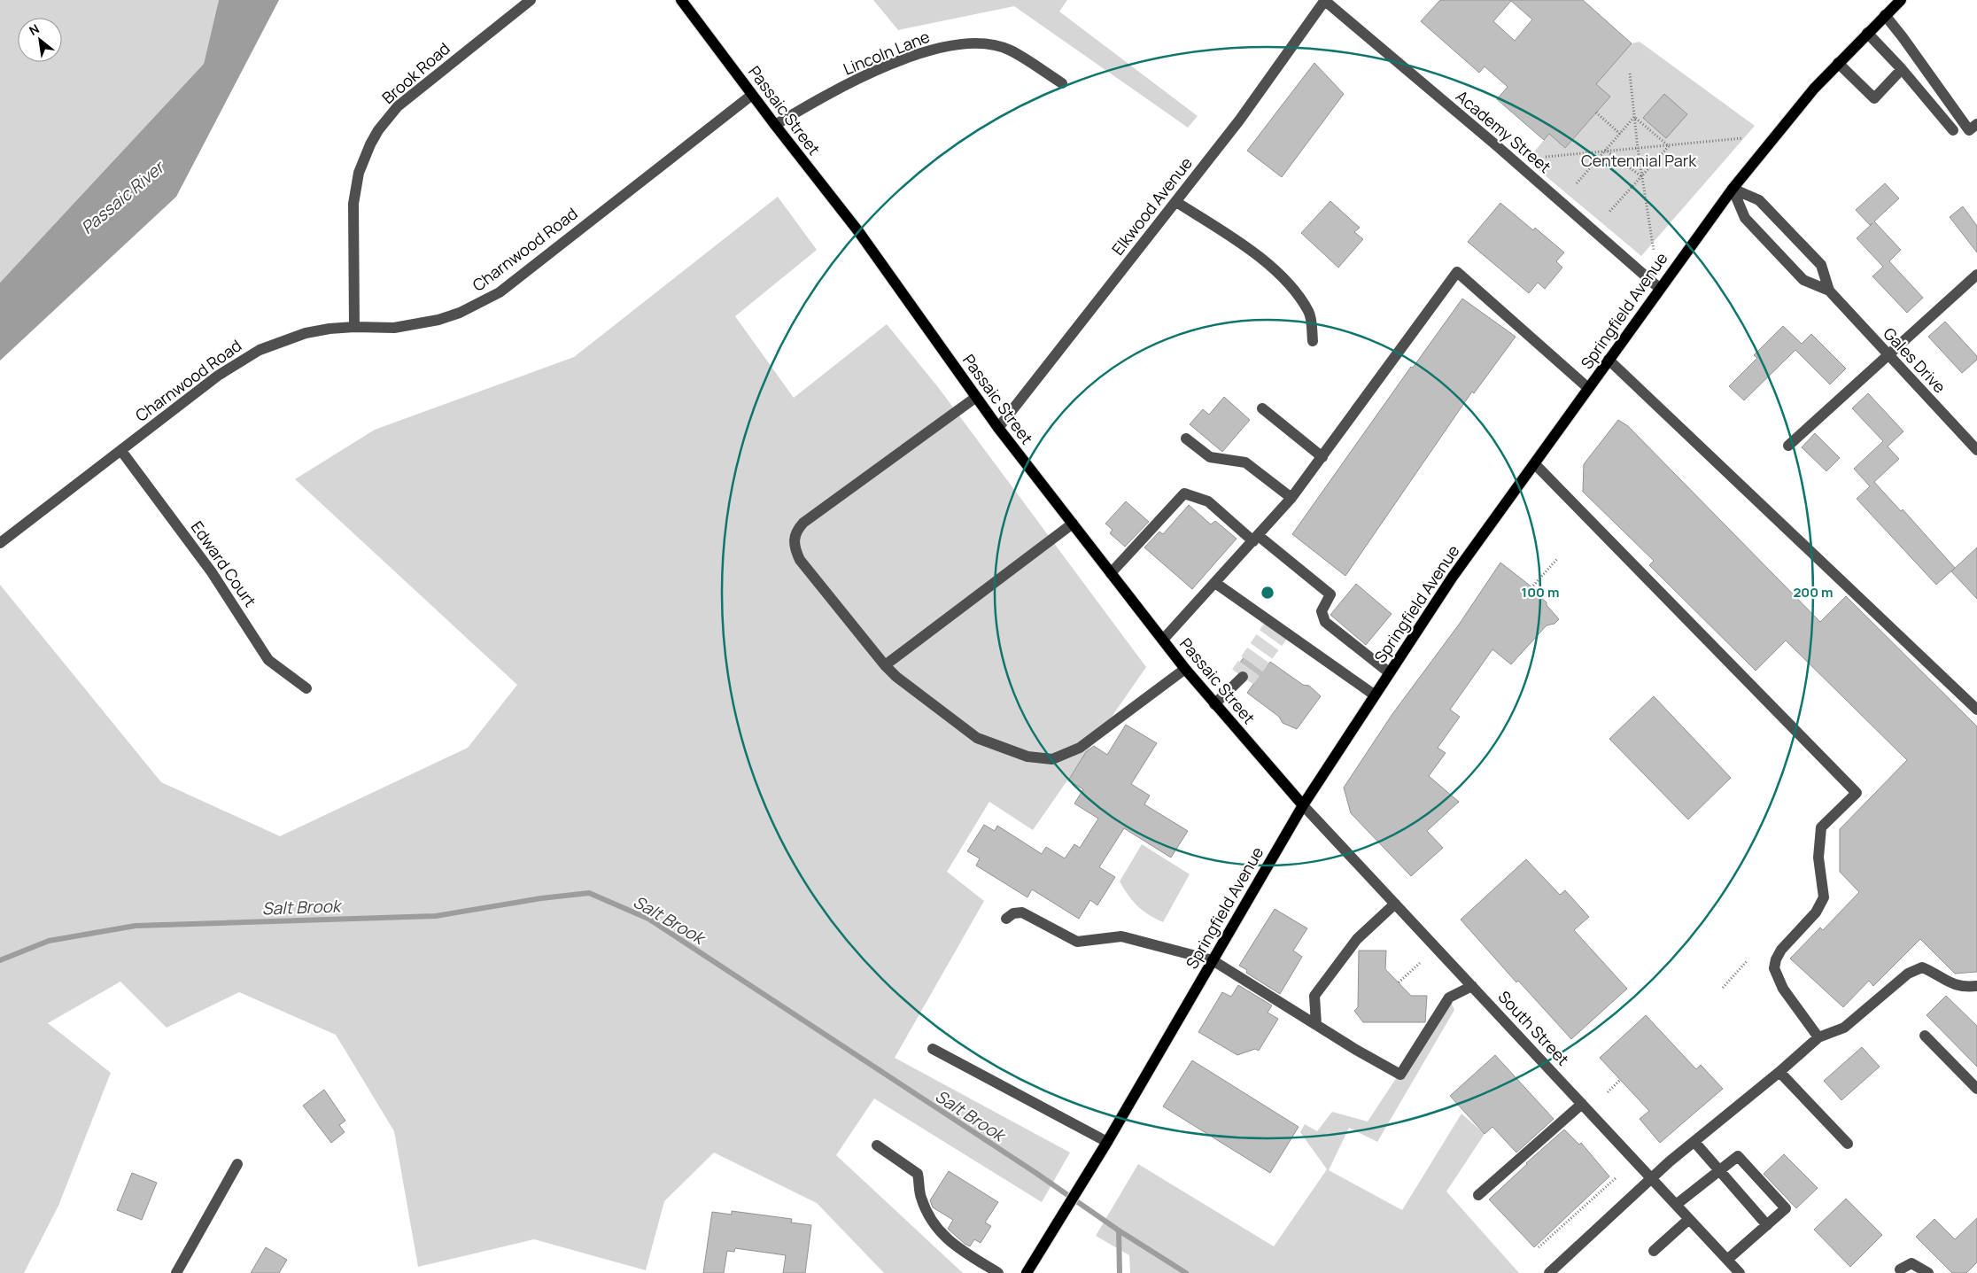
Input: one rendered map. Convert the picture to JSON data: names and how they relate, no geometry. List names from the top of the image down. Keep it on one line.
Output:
{"streets":{"main road":["Passaic Street","Springfield Avenue"],"street":["Lincoln Lane","Brook Road","Academy Street","Elkwood Avenue","Charnwood Road","Gales Drive","Edward Court","South Street"]},"crossings":[["Lincoln Lane","Passaic Street"],["Brook Road","Charnwood Road"],["Passaic Street","Elkwood Avenue"],["Passaic Street","Charnwood Road"],["Passaic Street","Springfield Avenue"],["Passaic Street","South Street"],["Academy Street","Elkwood Avenue"],["Academy Street","Springfield Avenue"],["Charnwood Road","Edward Court"],["Springfield Avenue","Gales Drive"],["Springfield Avenue","South Street"]],"water":["Passaic River","Salt Brook"],"parks":["Centennial Park"],"north":"top left","rings":["100 m","200 m"]}
